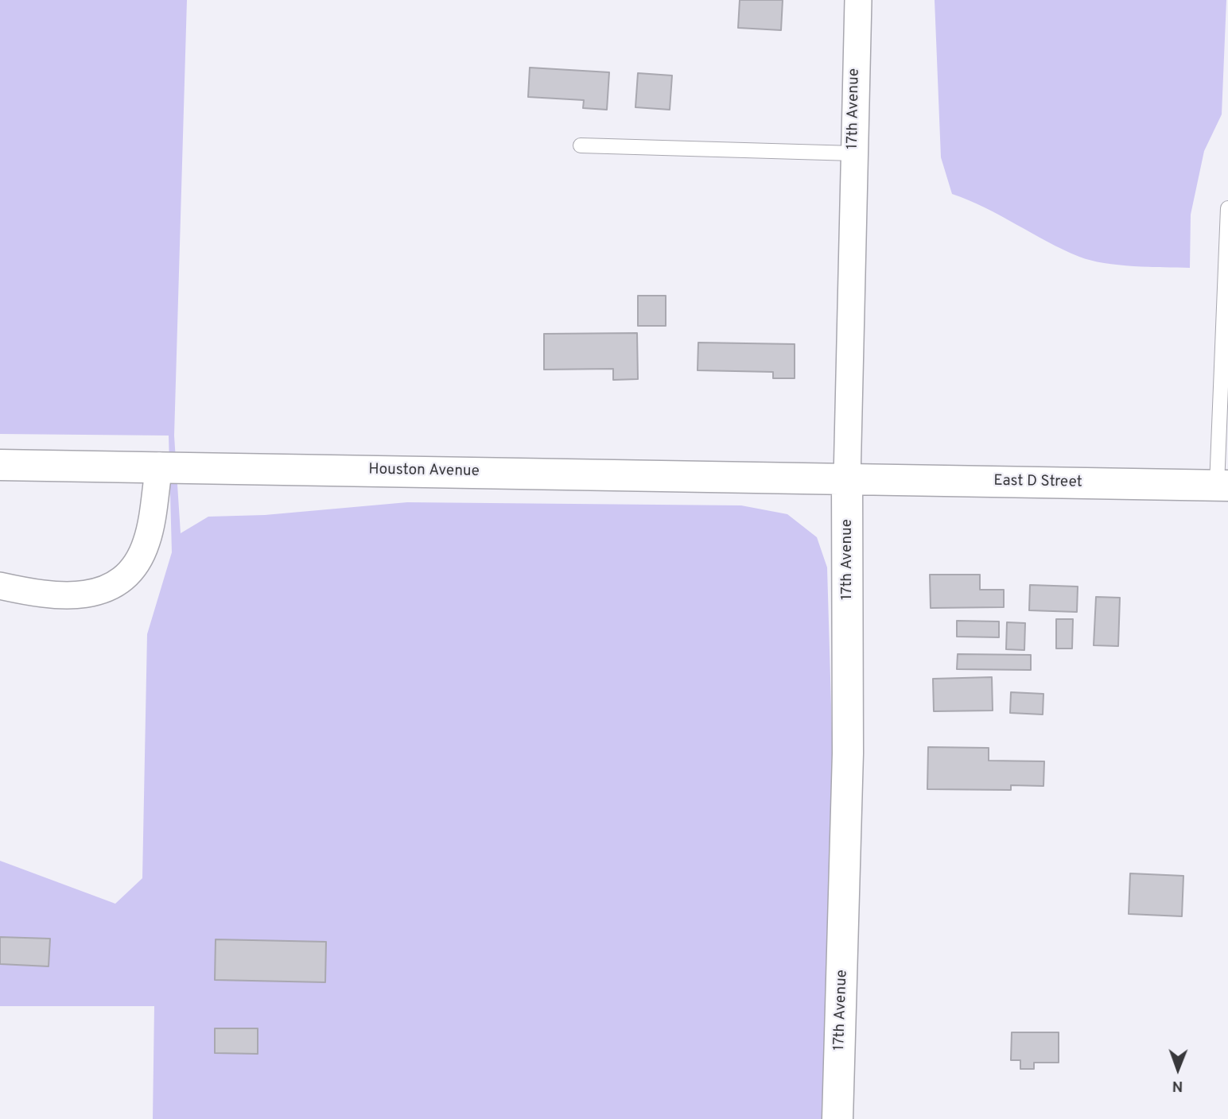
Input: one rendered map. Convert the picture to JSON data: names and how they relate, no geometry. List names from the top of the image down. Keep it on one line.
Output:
{"streets":{"main road":["17th Avenue","Houston Avenue","East D Street"]},"crossings":[["17th Avenue","Houston Avenue"],["17th Avenue","East D Street"],["Houston Avenue","East D Street"]],"north":"bottom"}
